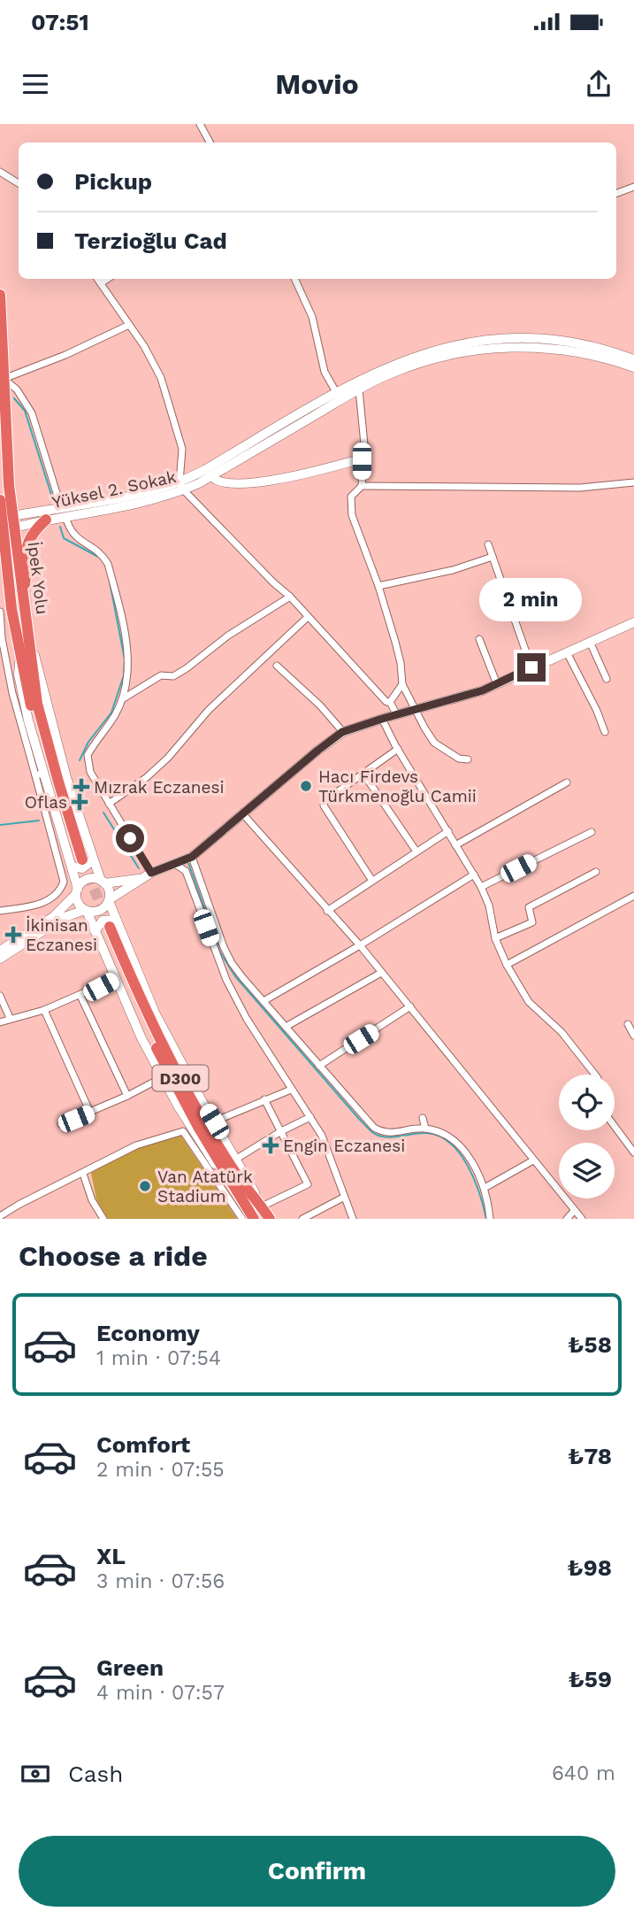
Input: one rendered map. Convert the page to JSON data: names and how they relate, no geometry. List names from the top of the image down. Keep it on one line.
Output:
{"streets":{"highway":["İpek Yolu","D300"],"street":["Yüksel 2. Sokak"]},"crossings":[["Yüksel 2. Sokak","İpek Yolu"]],"places":{"other":["Hacı Firdevs Türkmenoğlu Camii","Van Atatürk Stadium"],"health":["Mızrak Eczanesi","Oflas","İkinisan Eczanesi","Engin Eczanesi"]},"page":{"status":"07:51","header":"Movio","banner":["Pickup","Terzioğlu Cad"],"bubble":"2 min","heading":"Choose a ride","list":[{"name":"Economy","note":"1 min · 07:54","value":"₺58"},{"name":"Comfort","note":"2 min · 07:55","value":"₺78"},{"name":"XL","note":"3 min · 07:56","value":"₺98"},{"name":"Green","note":"4 min · 07:57","value":"₺59"}],"pay":["Cash","640 m"],"buttons":"Confirm"}}
